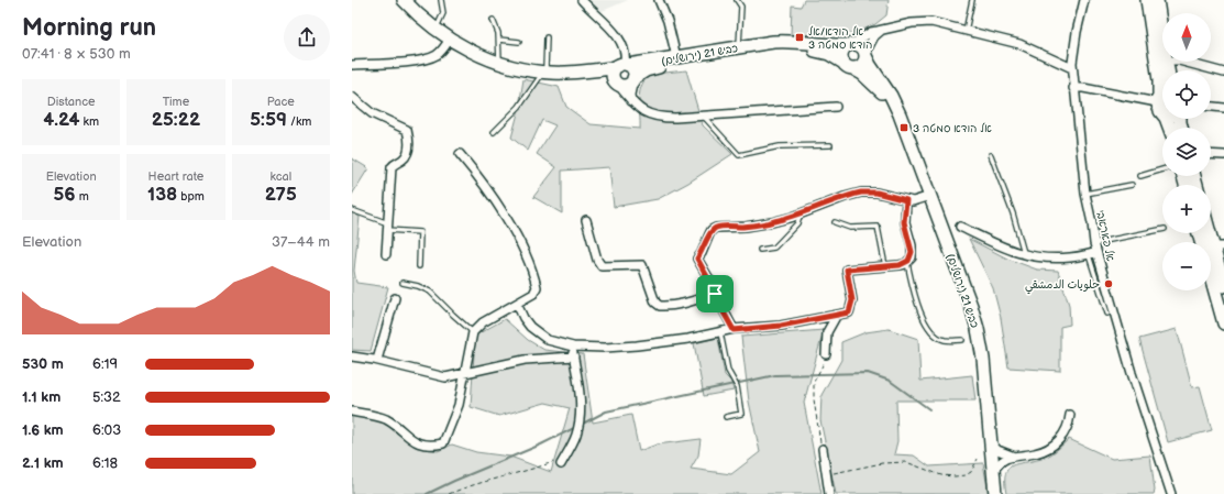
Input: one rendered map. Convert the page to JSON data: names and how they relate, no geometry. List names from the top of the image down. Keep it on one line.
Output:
{"streets":{"main road":["כביש 21 (ירושלים)"],"street":["אל פאראבי"]},"places":{"transit":["אל הודא/אל הודא סמטה 3","אל הודא סמטה 3"],"other":["حلويات الدمشقي"]},"north":"top","page":{"heading":["Morning run","07:41 · 8 × 530 m"],"map_buttons":["+","−"],"stats":[["Distance","4.24 km"],["Time","25:22"],["Pace","5:59 /km"],["Elevation","56 m"],["Heart rate","138 bpm"],["kcal","275"]],"chart":["Elevation","37–44 m"],"list":[{"name":"530 m","note":"6:19"},{"name":"1.1 km","note":"5:32"},{"name":"1.6 km","note":"6:03"},{"name":"2.1 km","note":"6:18"}]}}
